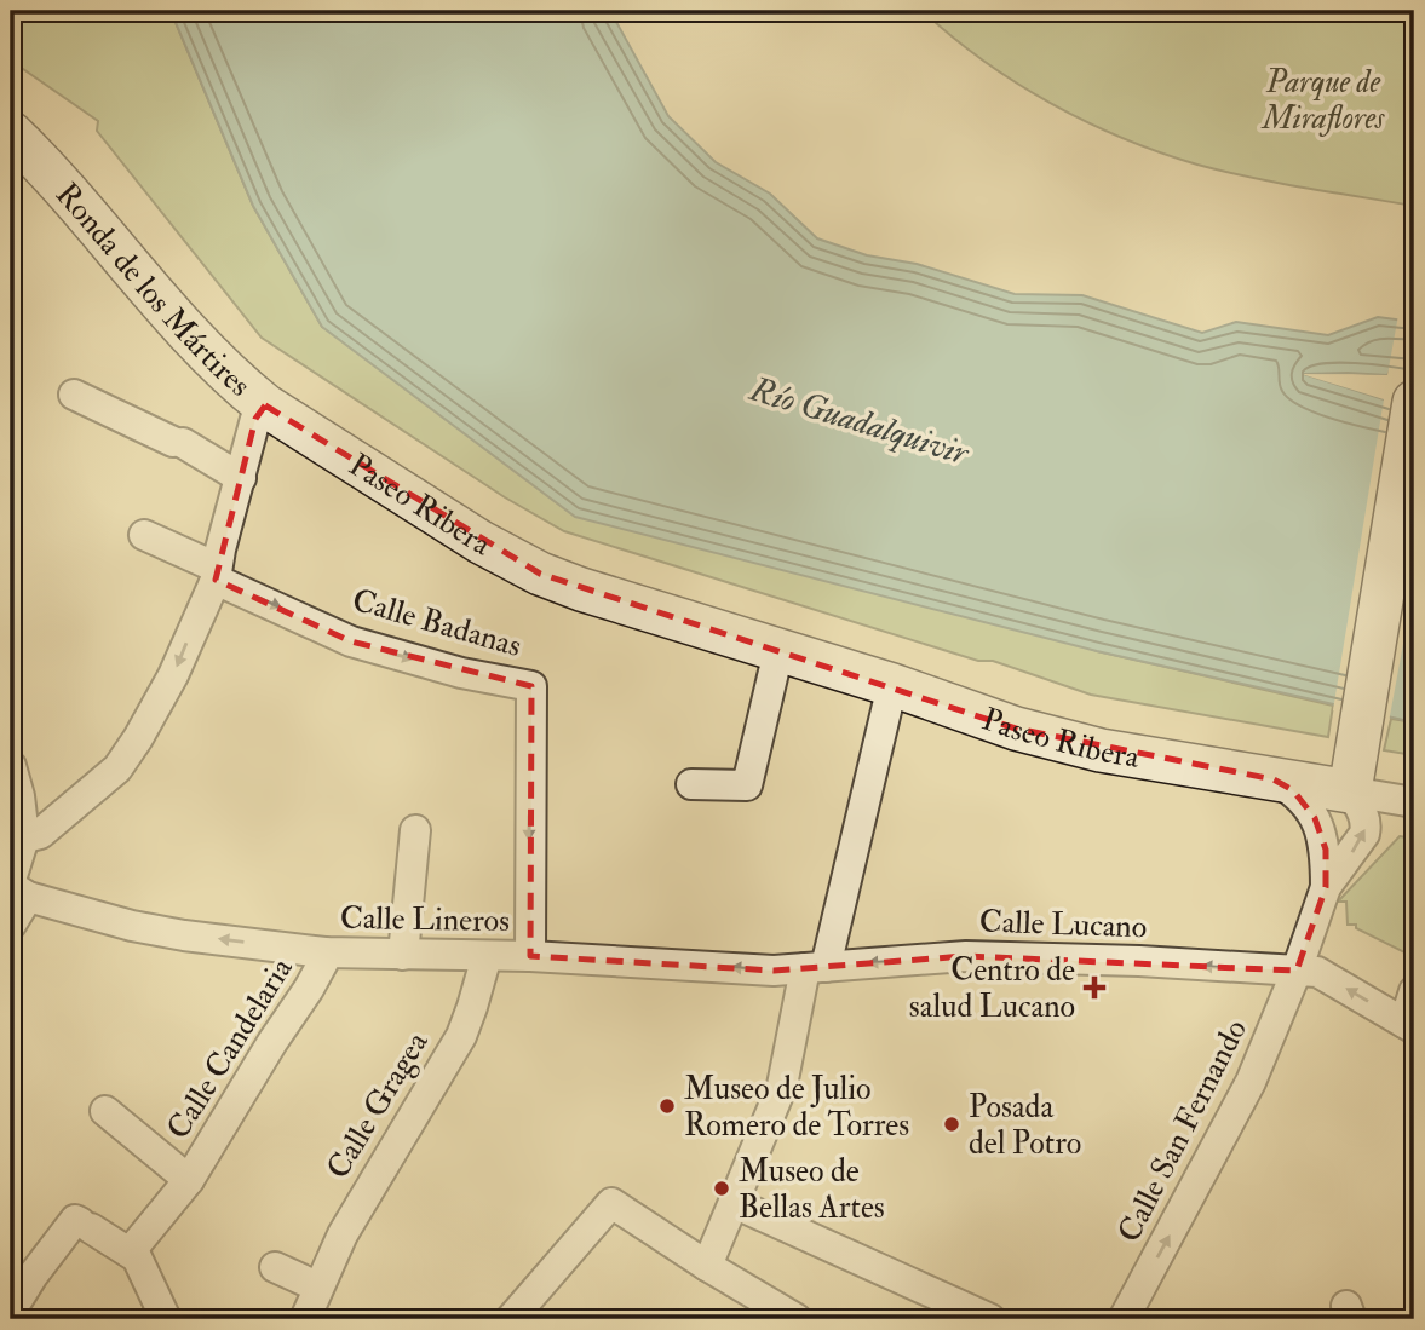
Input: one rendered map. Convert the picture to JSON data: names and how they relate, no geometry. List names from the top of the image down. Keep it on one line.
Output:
{"streets":{"street":["Ronda de los Mártires","Paseo Ribera","Calle Badanas","Calle Lineros","Calle Lucano","Calle Candelaria","Calle Gragea","Calle San Fernando"]},"crossings":[["Ronda de los Mártires","Paseo Ribera"],["Calle Badanas","Calle Lineros"],["Calle Lineros","Calle Lucano"],["Calle Lineros","Calle Candelaria"],["Calle Lineros","Calle Gragea"],["Calle Lucano","Calle San Fernando"]],"one_way":["Calle Badanas","Calle Lineros","Calle Lucano","Calle San Fernando"],"water":["Río Guadalquivir"],"parks":["Parque de Miraflores"],"places":{"health":["Centro de salud Lucano"],"other":["Museo de Julio Romero de Torres","Posada del Potro","Museo de Bellas Artes"]}}
